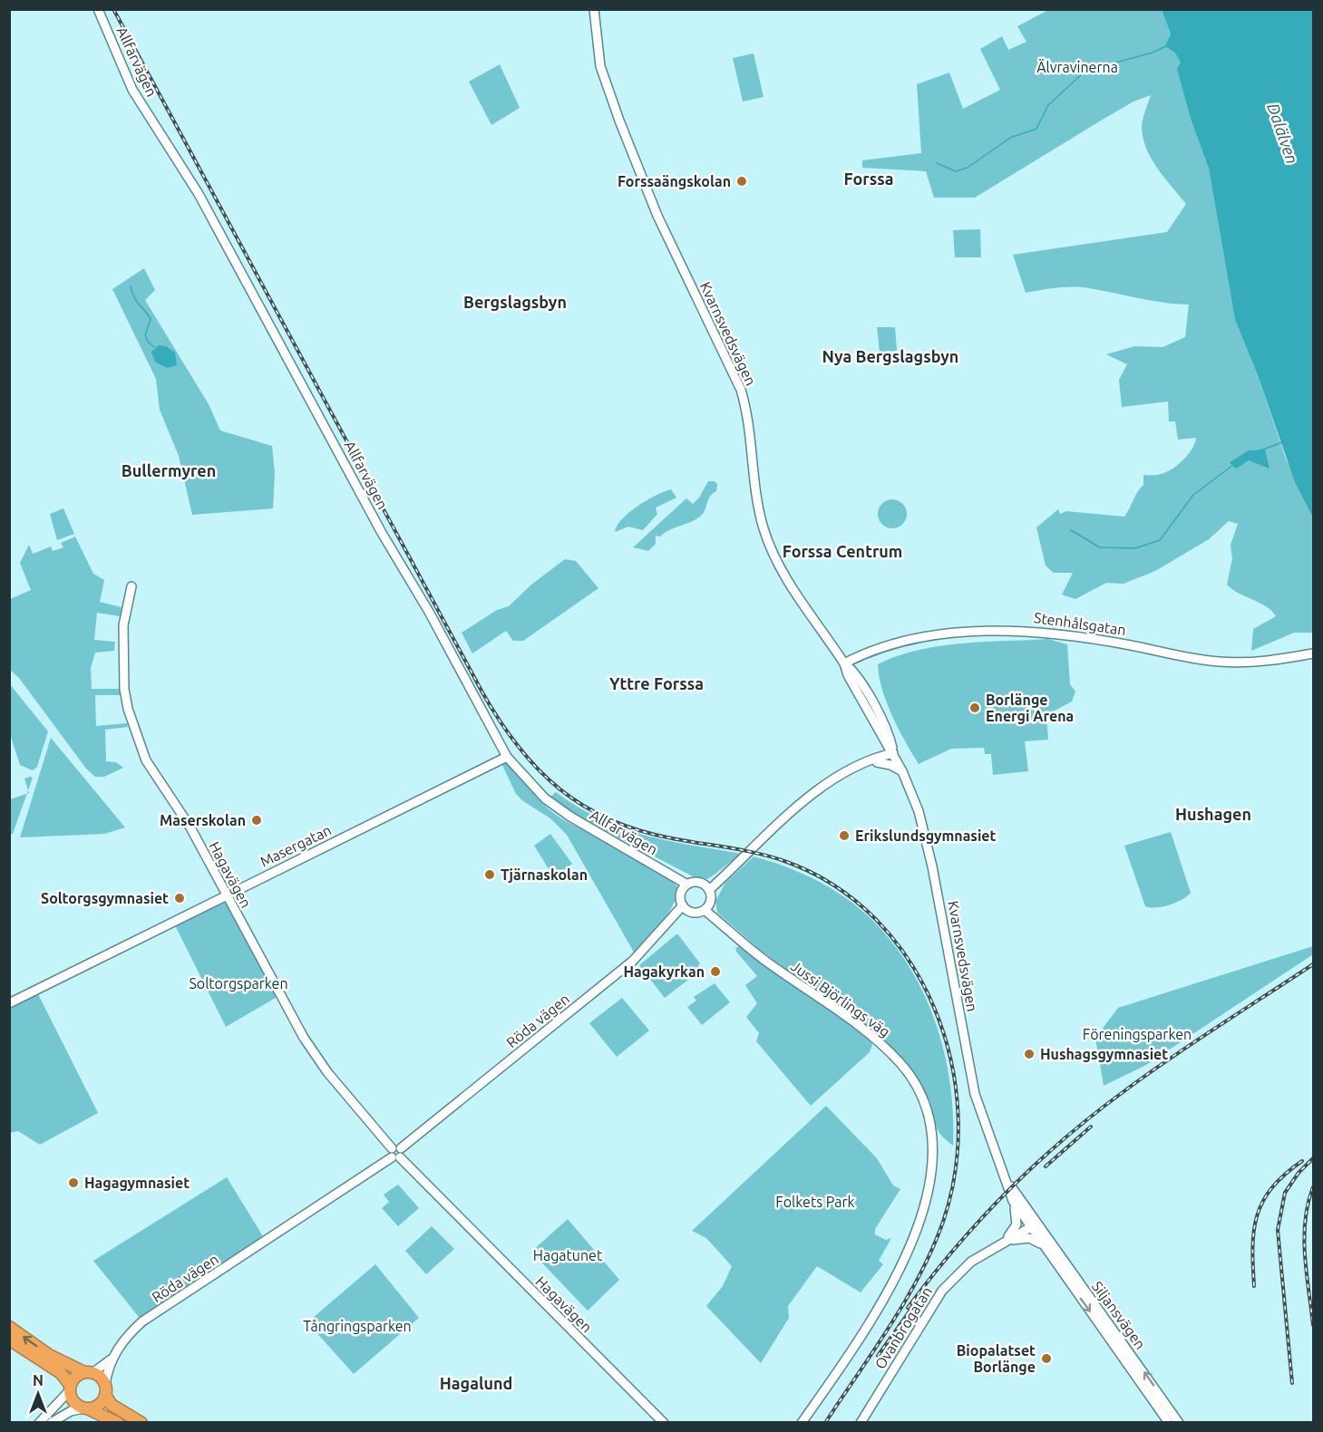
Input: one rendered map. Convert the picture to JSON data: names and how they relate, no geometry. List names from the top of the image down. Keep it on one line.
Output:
{"streets":{"street":["Allfarvägen","Kvarnsvedsvägen","Stenhålsgatan","Masergatan","Hagavägen","Jussi Björlings väg","Röda vägen","Siljansvägen","Ovanbrogatan"]},"crossings":[["Allfarvägen","Masergatan"],["Allfarvägen","Jussi Björlings väg"],["Allfarvägen","Röda vägen"],["Kvarnsvedsvägen","Stenhålsgatan"],["Kvarnsvedsvägen","Siljansvägen"],["Kvarnsvedsvägen","Ovanbrogatan"],["Masergatan","Hagavägen"],["Hagavägen","Röda vägen"],["Jussi Björlings väg","Röda vägen"],["Siljansvägen","Ovanbrogatan"]],"districts":["Forssa","Bergslagsbyn","Nya Bergslagsbyn","Bullermyren","Forssa Centrum","Yttre Forssa","Hushagen","Hagalund"],"water":["Dalälven"],"parks":["Älvravinerna","Soltorgsparken","Föreningsparken","Folkets Park","Hagatunet","Tångringsparken"],"places":["Forssaängskolan","Borlänge Energi Arena","Maserskolan","Erikslundsgymnasiet","Tjärnaskolan","Soltorgsgymnasiet","Hagakyrkan","Hushagsgymnasiet","Hagagymnasiet","Biopalatset Borlänge"],"north":"top"}
